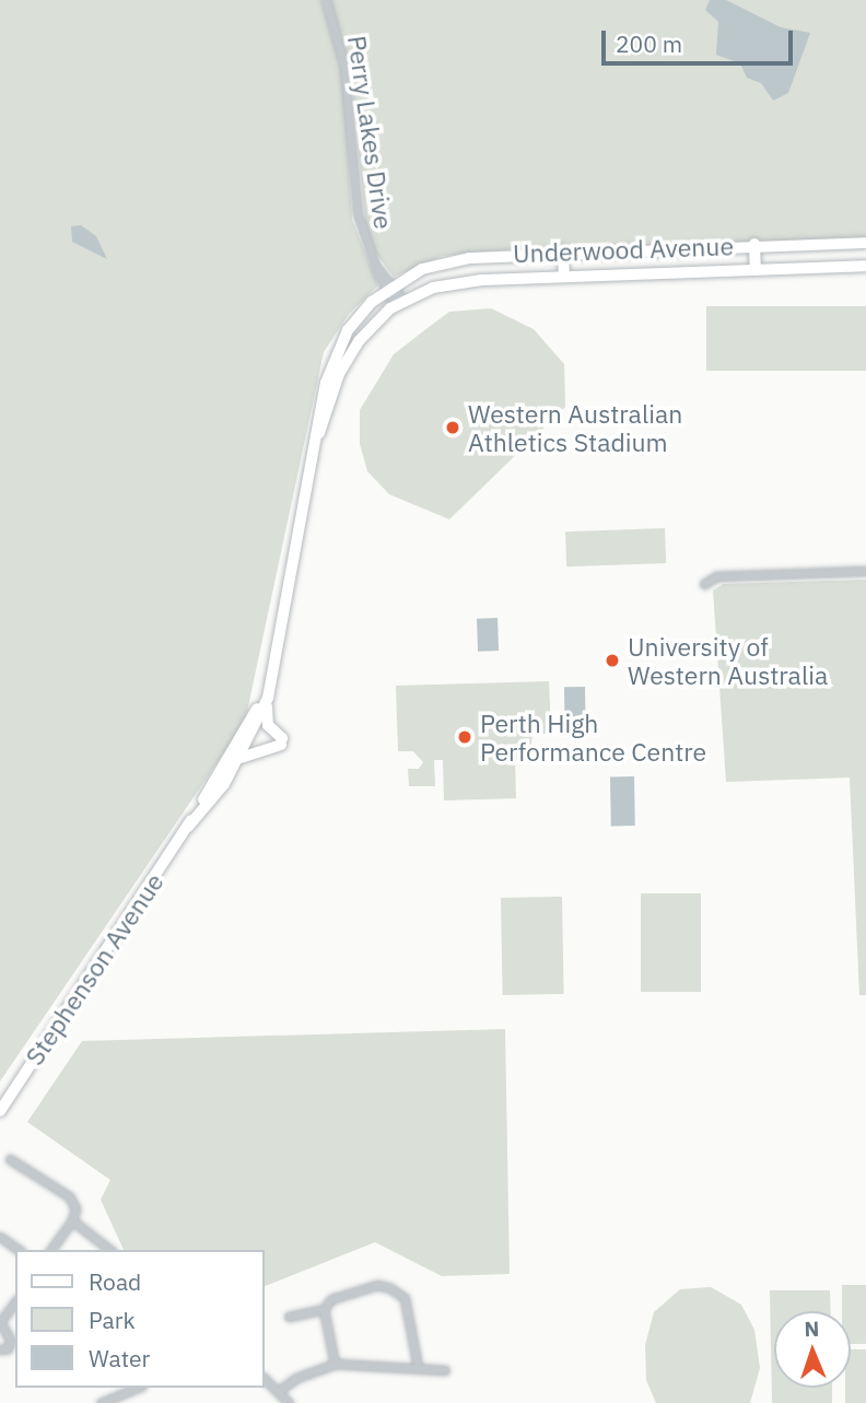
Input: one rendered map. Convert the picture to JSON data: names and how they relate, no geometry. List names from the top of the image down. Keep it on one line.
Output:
{"streets":{"main road":["Underwood Avenue","Stephenson Avenue"],"street":["Perry Lakes Drive"]},"crossings":[["Perry Lakes Drive","Underwood Avenue"],["Perry Lakes Drive","Stephenson Avenue"],["Underwood Avenue","Stephenson Avenue"]],"places":["Western Australian Athletics Stadium","University of Western Australia","Perth High Performance Centre"],"legend":["Road","Park","Water"],"scale_bar":"200 m","north":"top"}
